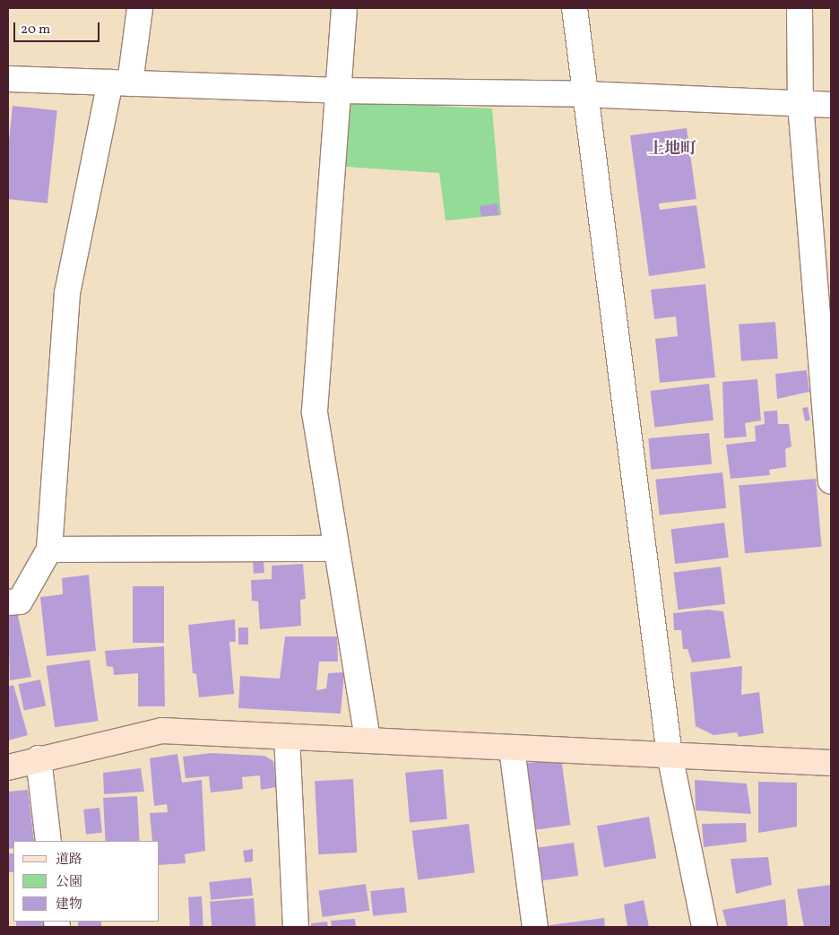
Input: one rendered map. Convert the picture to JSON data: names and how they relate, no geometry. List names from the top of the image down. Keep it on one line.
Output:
{"districts":["上地町"],"legend":["道路","公園","建物"],"scale_bar":"20 m"}
